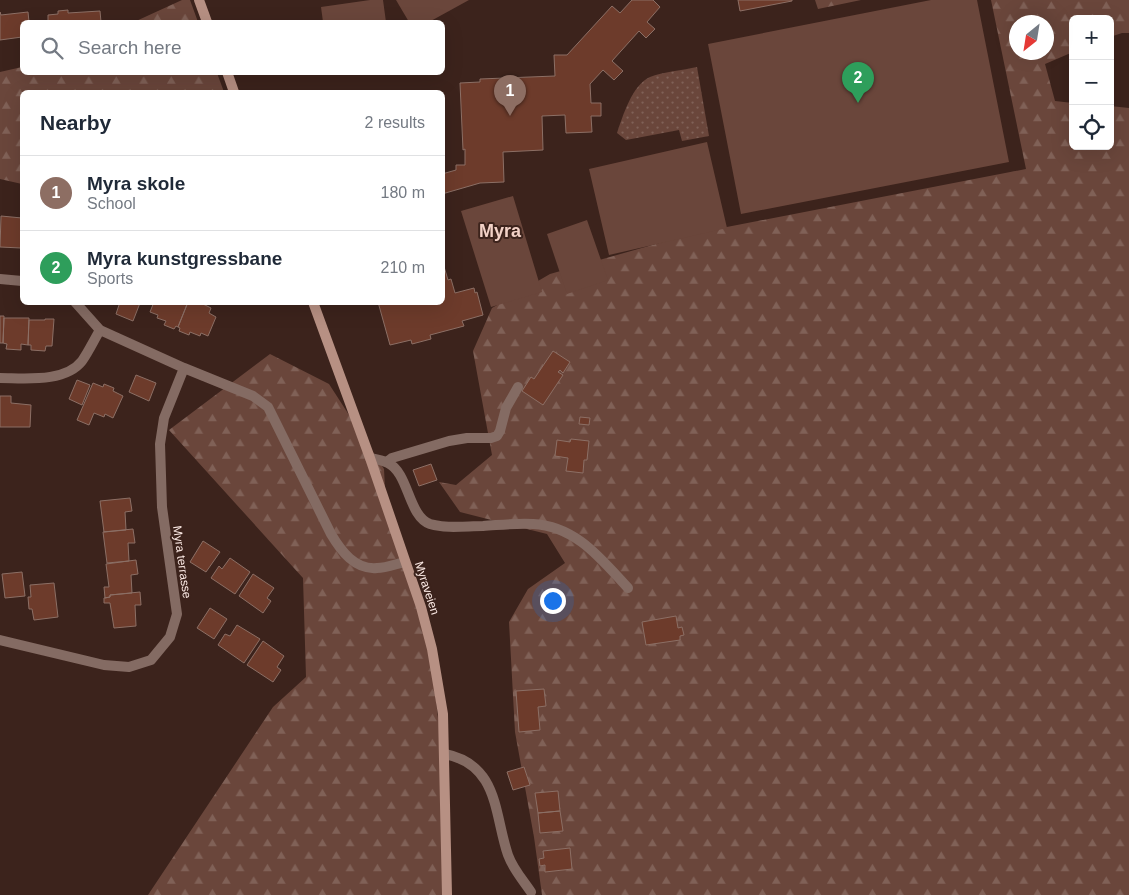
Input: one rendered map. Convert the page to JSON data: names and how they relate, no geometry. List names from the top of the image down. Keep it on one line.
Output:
{"streets":{"main road":["Myraveien"],"street":["Myra terrasse"]},"districts":["Myra"],"north":"bottom left","page":{"map_buttons":["+","−"],"search":"Search here","pins":["2","1"],"heading":["Nearby","2 results"],"list":[{"mark":"1","name":"Myra skole","note":"School","value":"180 m"},{"mark":"2","name":"Myra kunstgressbane","note":"Sports","value":"210 m"}]}}
